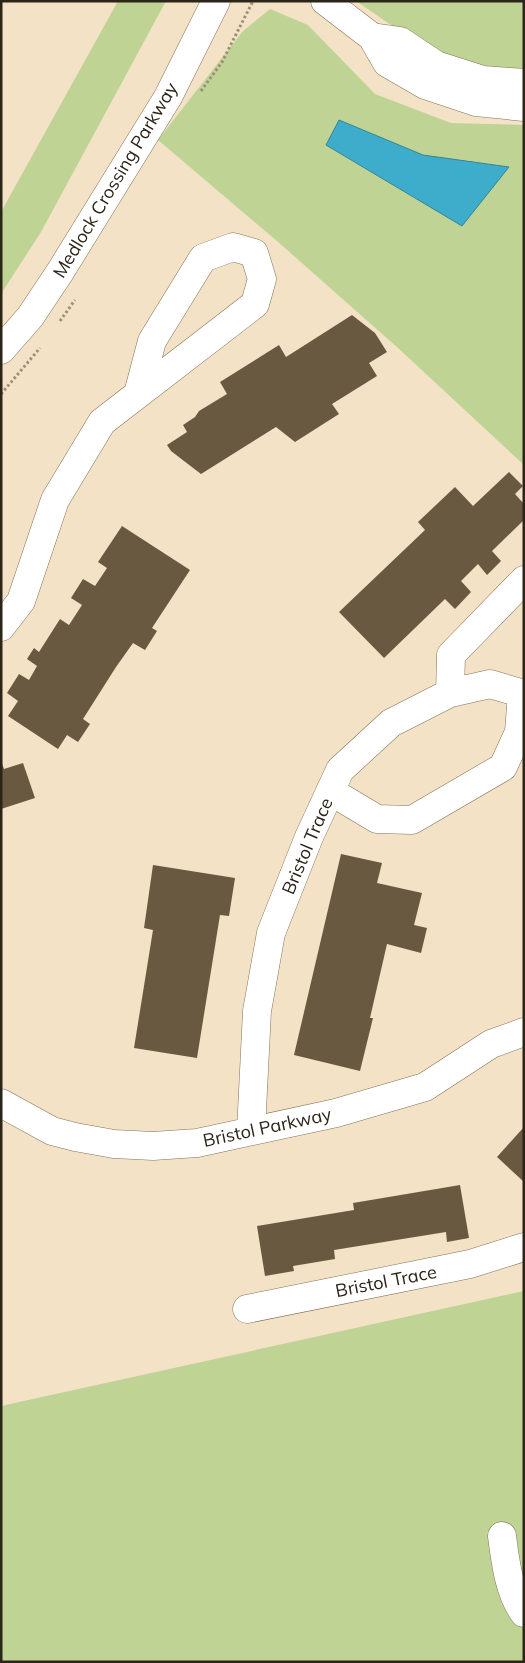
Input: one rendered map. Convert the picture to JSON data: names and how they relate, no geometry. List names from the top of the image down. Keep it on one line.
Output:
{"streets":{"street":["Medlock Crossing Parkway","Bristol Trace","Bristol Parkway"]},"crossings":[["Bristol Trace","Bristol Parkway"]]}
